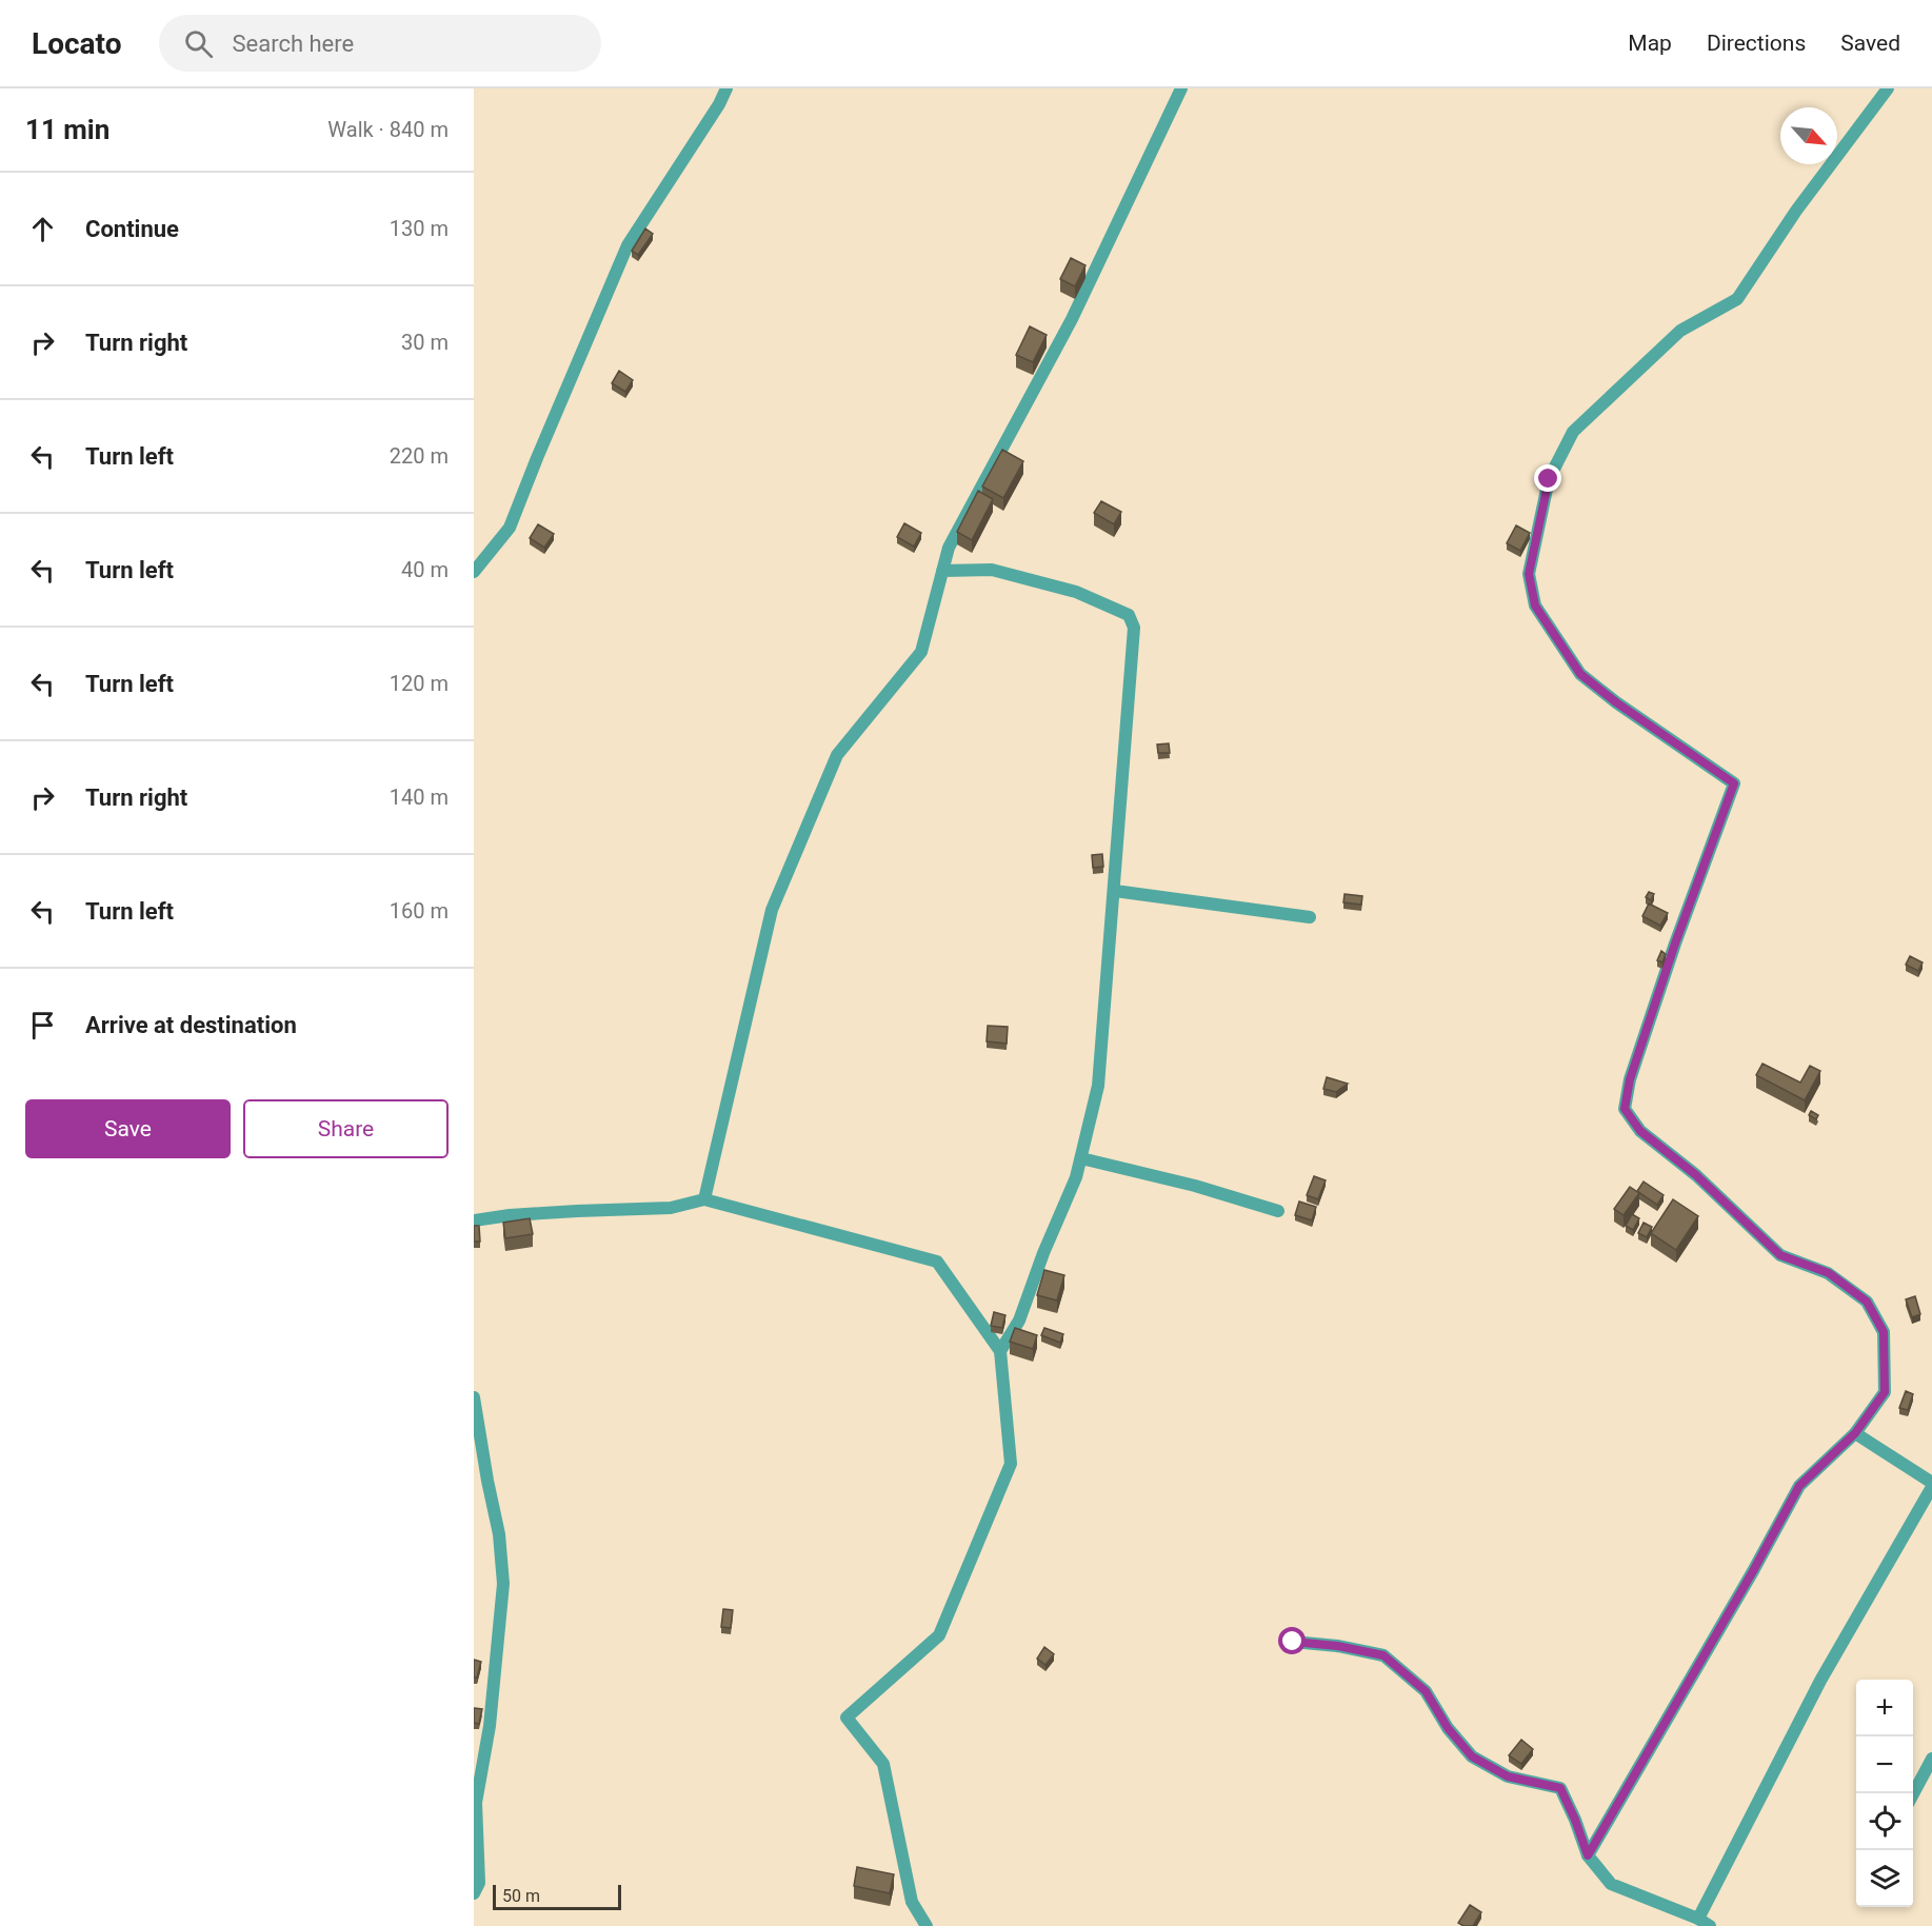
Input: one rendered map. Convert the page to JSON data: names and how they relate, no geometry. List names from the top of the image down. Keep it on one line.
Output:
{"scale_bar":"50 m","north":"bottom right","page":{"header":"Locato","search":"Search here","nav":["Map","Directions","Saved"],"heading":["11 min","Walk · 840 m"],"list":[["Continue","130 m"],["Turn right","30 m"],["Turn left","220 m"],["Turn left","40 m"],["Turn left","120 m"],["Turn right","140 m"],["Turn left","160 m"],"Arrive at destination"],"buttons":["Save","Share"],"map_buttons":["+","−"],"scale":"50 m"}}
